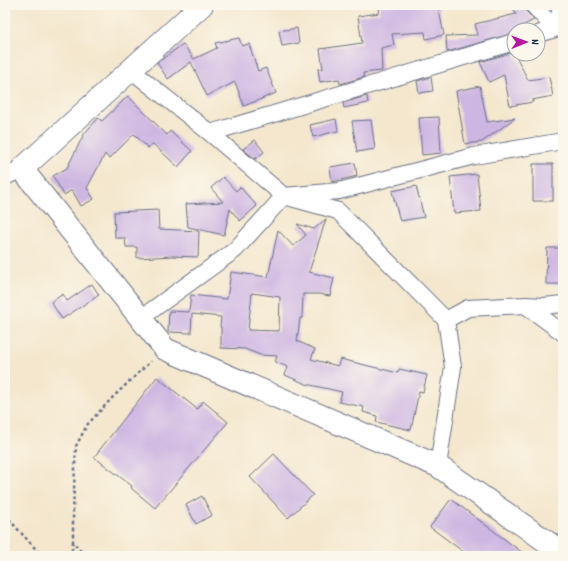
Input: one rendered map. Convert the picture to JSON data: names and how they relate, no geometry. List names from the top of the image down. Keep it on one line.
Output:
{"north":"right"}
